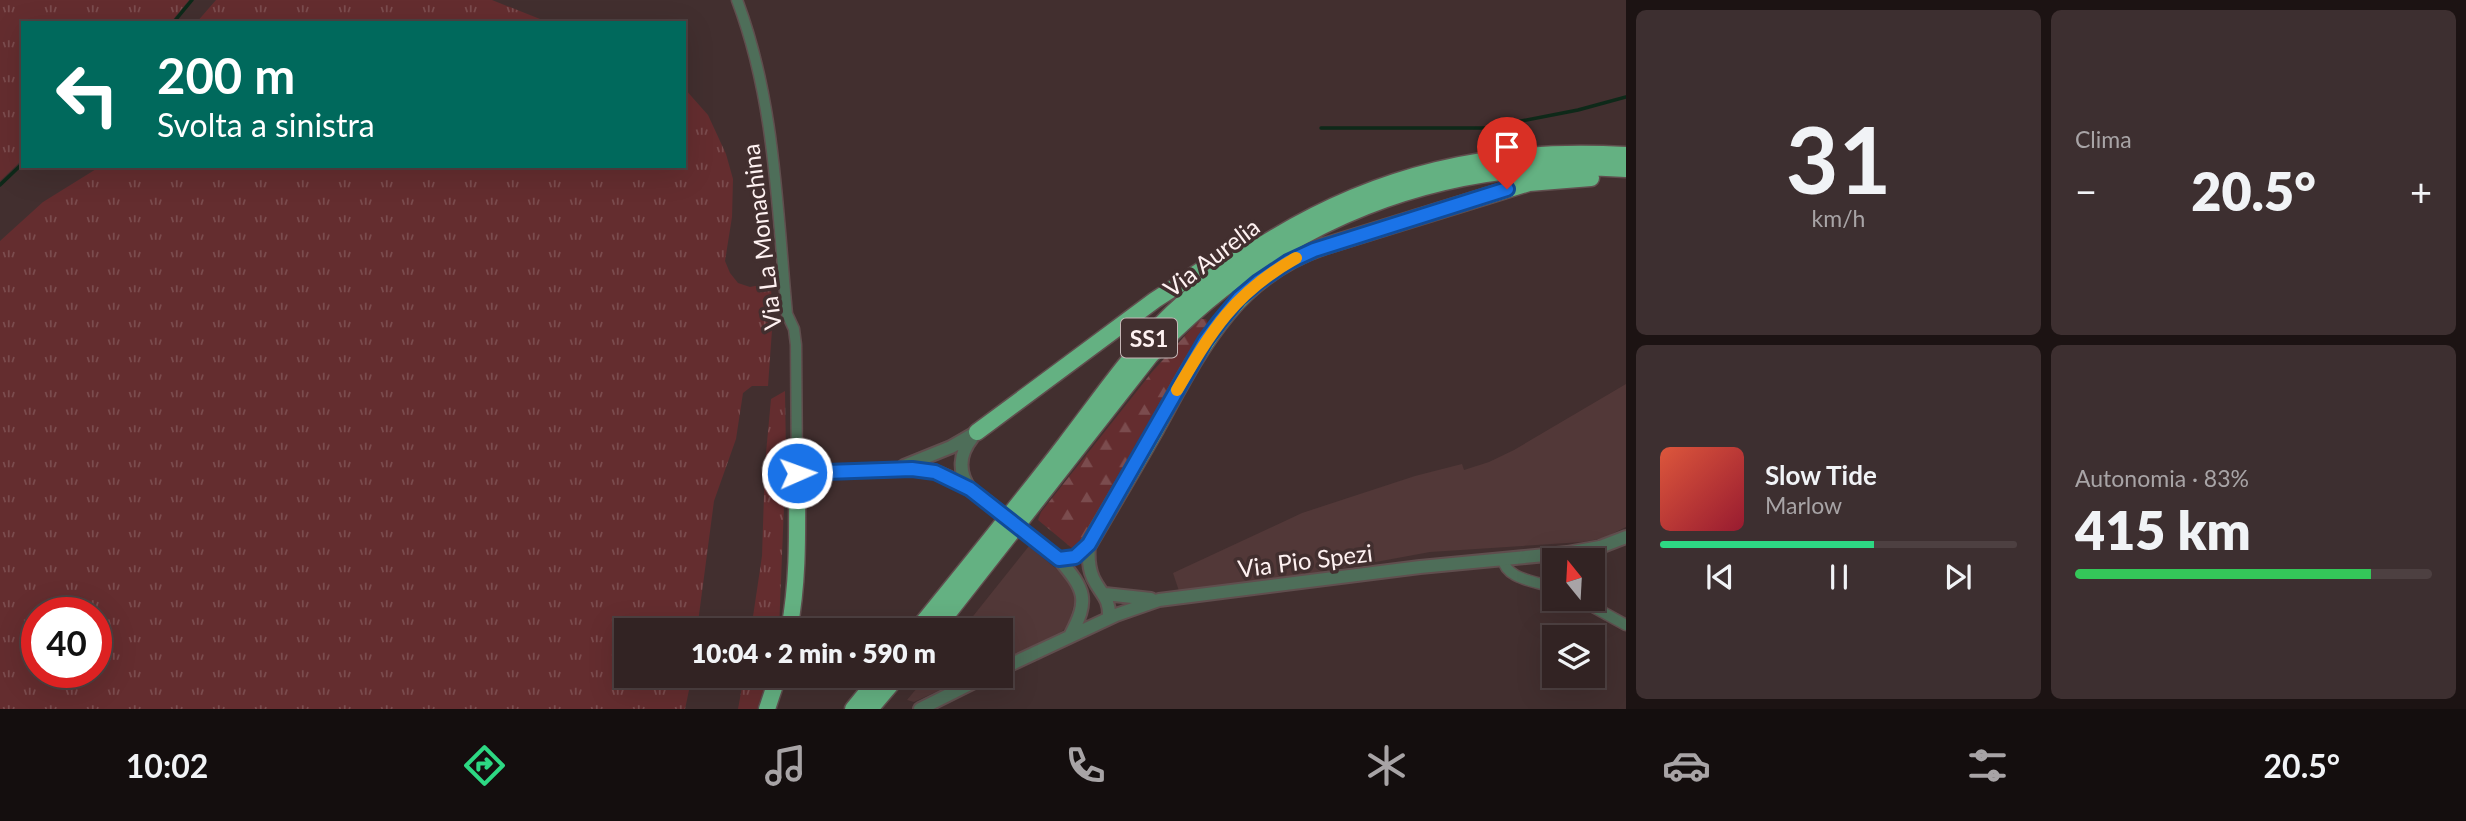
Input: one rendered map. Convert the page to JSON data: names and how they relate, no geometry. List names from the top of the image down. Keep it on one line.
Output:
{"streets":{"highway":["Via Aurelia","SS1"],"street":["Via La Monachina","Via Pio Spezi"]},"north":"top","page":{"tile":[["31","km/h"],"Clima",["Autonomia · 83%","415 km"]],"turn":["200 m","Svolta a sinistra"],"heat":["−","20.5°","+"],"song":["Slow Tide","Marlow"],"limit":"40","trip":"10:04 · 2 min · 590 m","tabs":["10:02","20.5°"]}}
